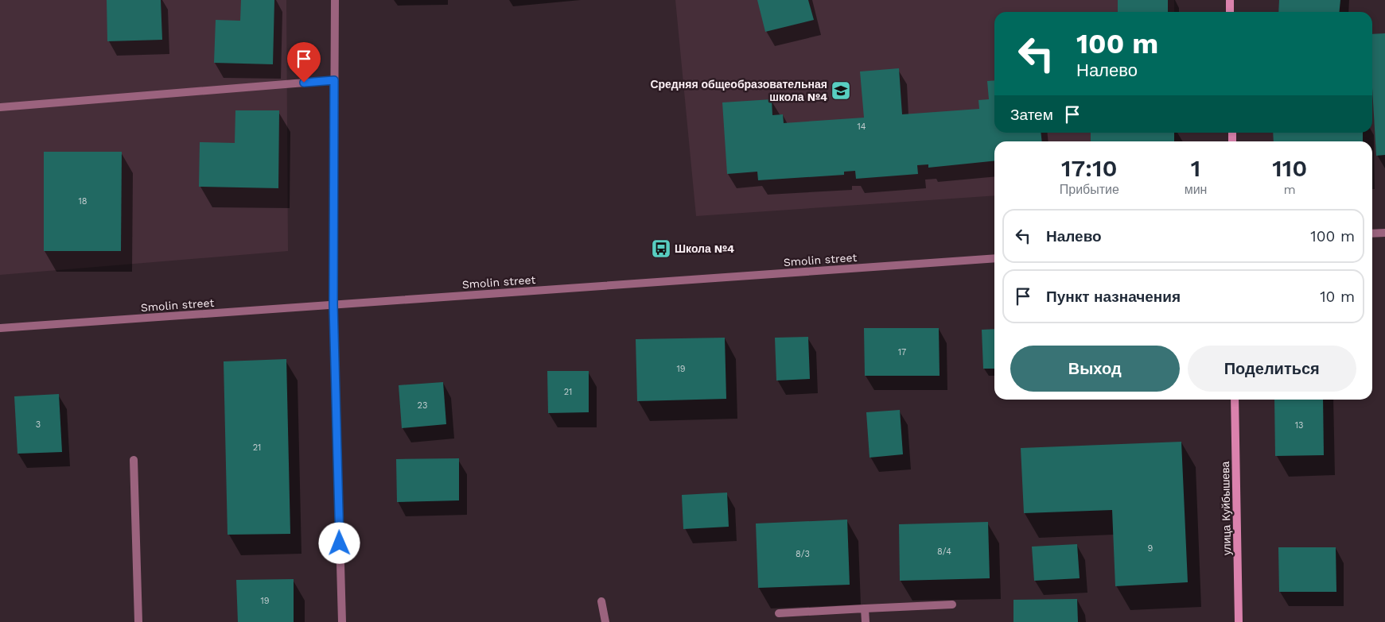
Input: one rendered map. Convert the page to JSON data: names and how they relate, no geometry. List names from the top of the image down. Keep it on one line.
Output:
{"streets":{"main road":["улица Куйбышева"],"street":["Smolin street"]},"places":{"school or university":["Средняя общеобразовательная школа №4"],"bus stop":["Школа №4"]},"house_numbers":["14","18","17","19","21","23","3","13","21","9","8/4","8/3","19"],"page":{"turn":["100 m","Налево"],"then":"Затем","eta":["17:10","Прибытие","1","мин","110","m"],"list":[{"name":"Налево","value":"100 m"},{"name":"Пункт назначения","value":"10 m"}],"buttons":["Выход","Поделиться"]}}
